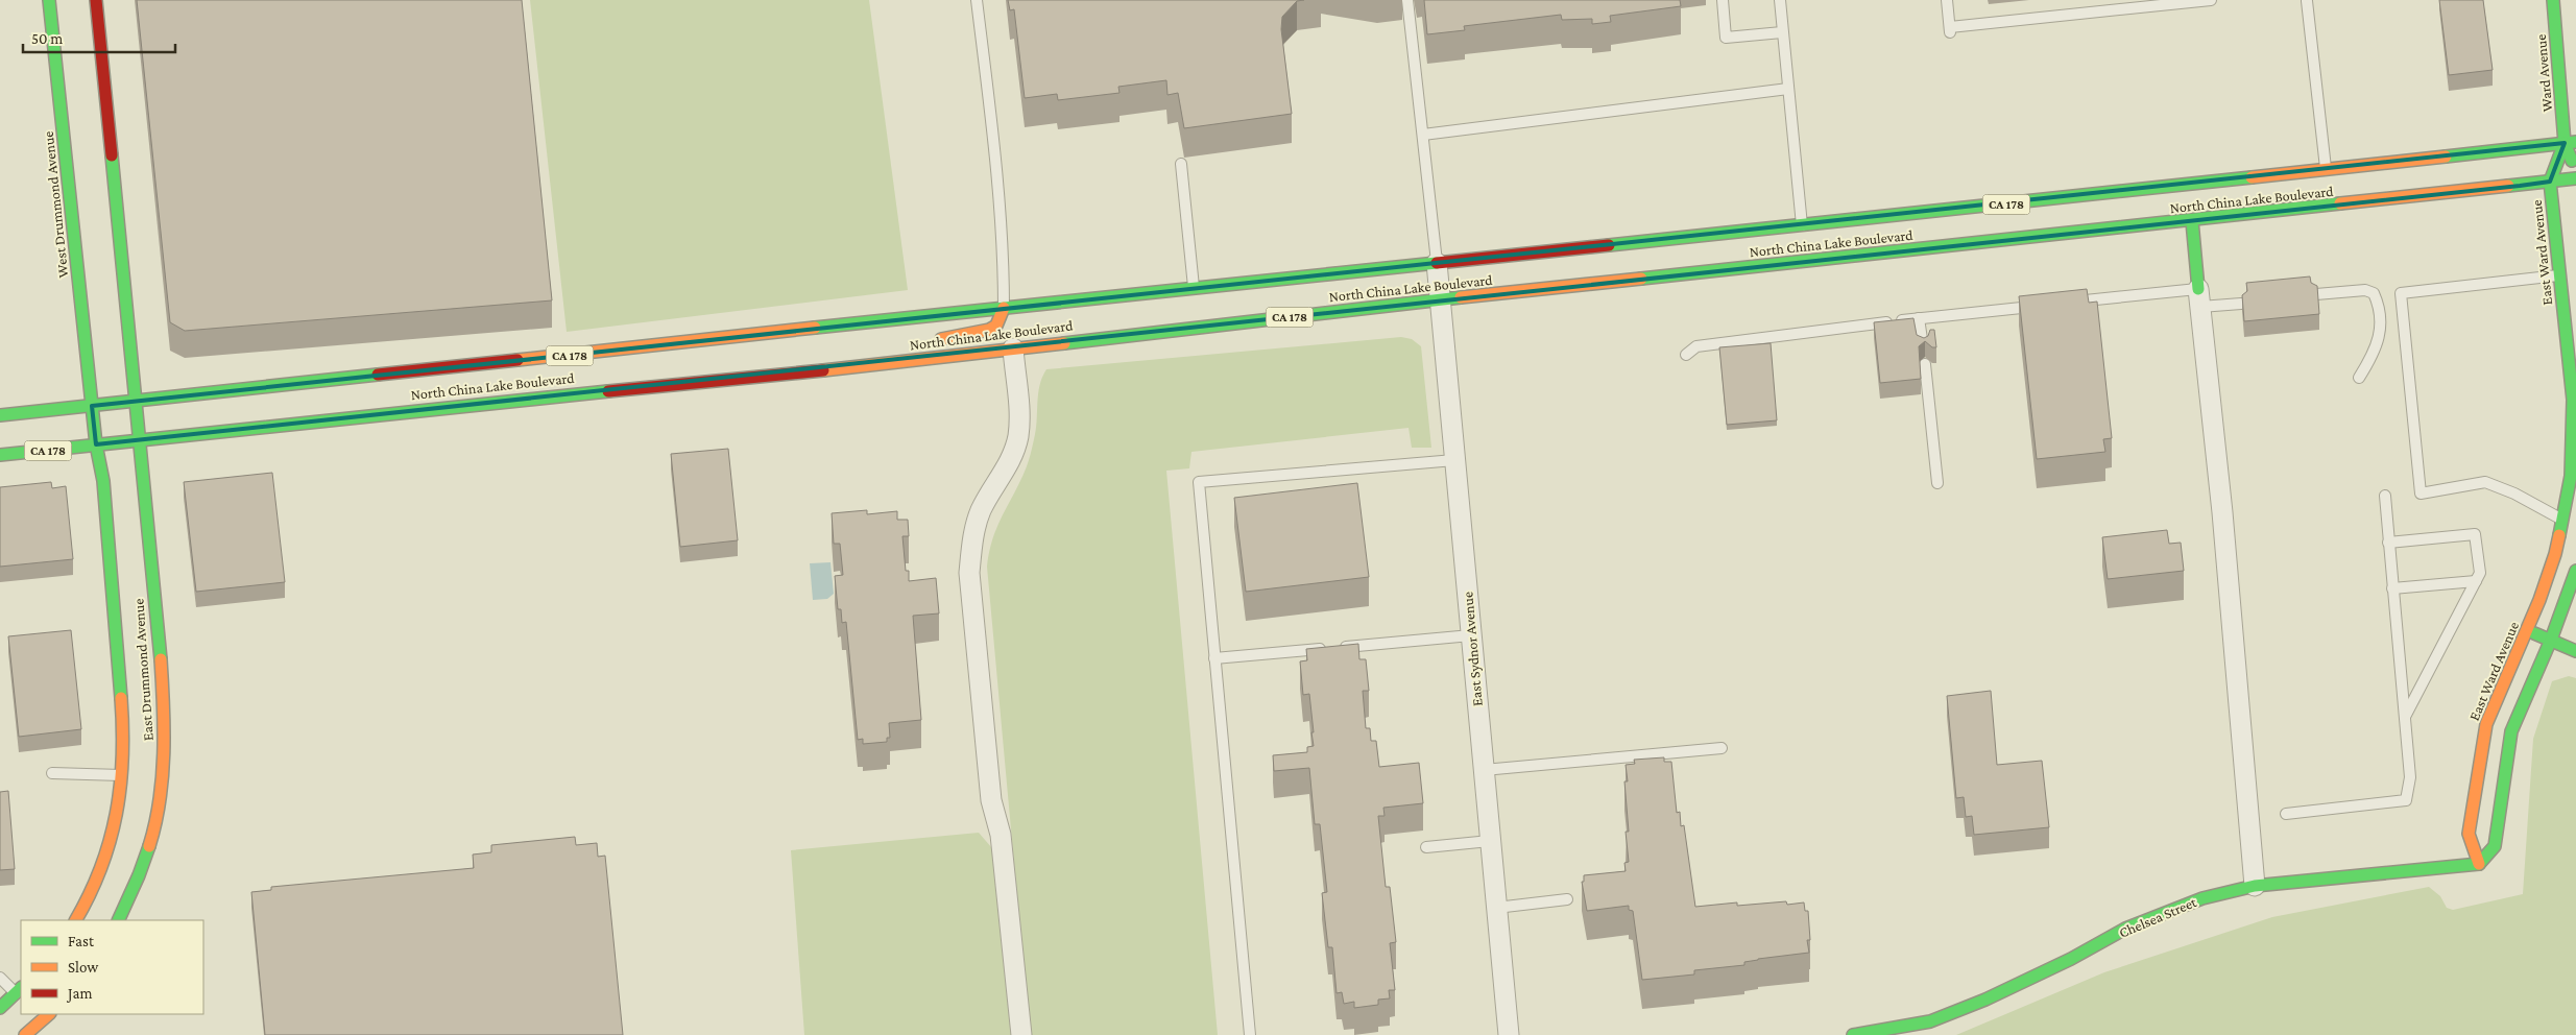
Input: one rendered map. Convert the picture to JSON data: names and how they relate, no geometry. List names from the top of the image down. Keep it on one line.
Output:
{"streets":{"main road":["Ward Avenue","North China Lake Boulevard","West Drummond Avenue","CA 178","East Ward Avenue","East Drummond Avenue","Chelsea Street"],"street":["East Sydnor Avenue"]},"crossings":[["Ward Avenue","North China Lake Boulevard"],["North China Lake Boulevard","West Drummond Avenue"],["North China Lake Boulevard","East Ward Avenue"],["North China Lake Boulevard","East Sydnor Avenue"],["North China Lake Boulevard","East Drummond Avenue"],["West Drummond Avenue","East Drummond Avenue"],["East Ward Avenue","Chelsea Street"]],"legend":["Fast","Slow","Jam"],"scale_bar":"50 m"}
